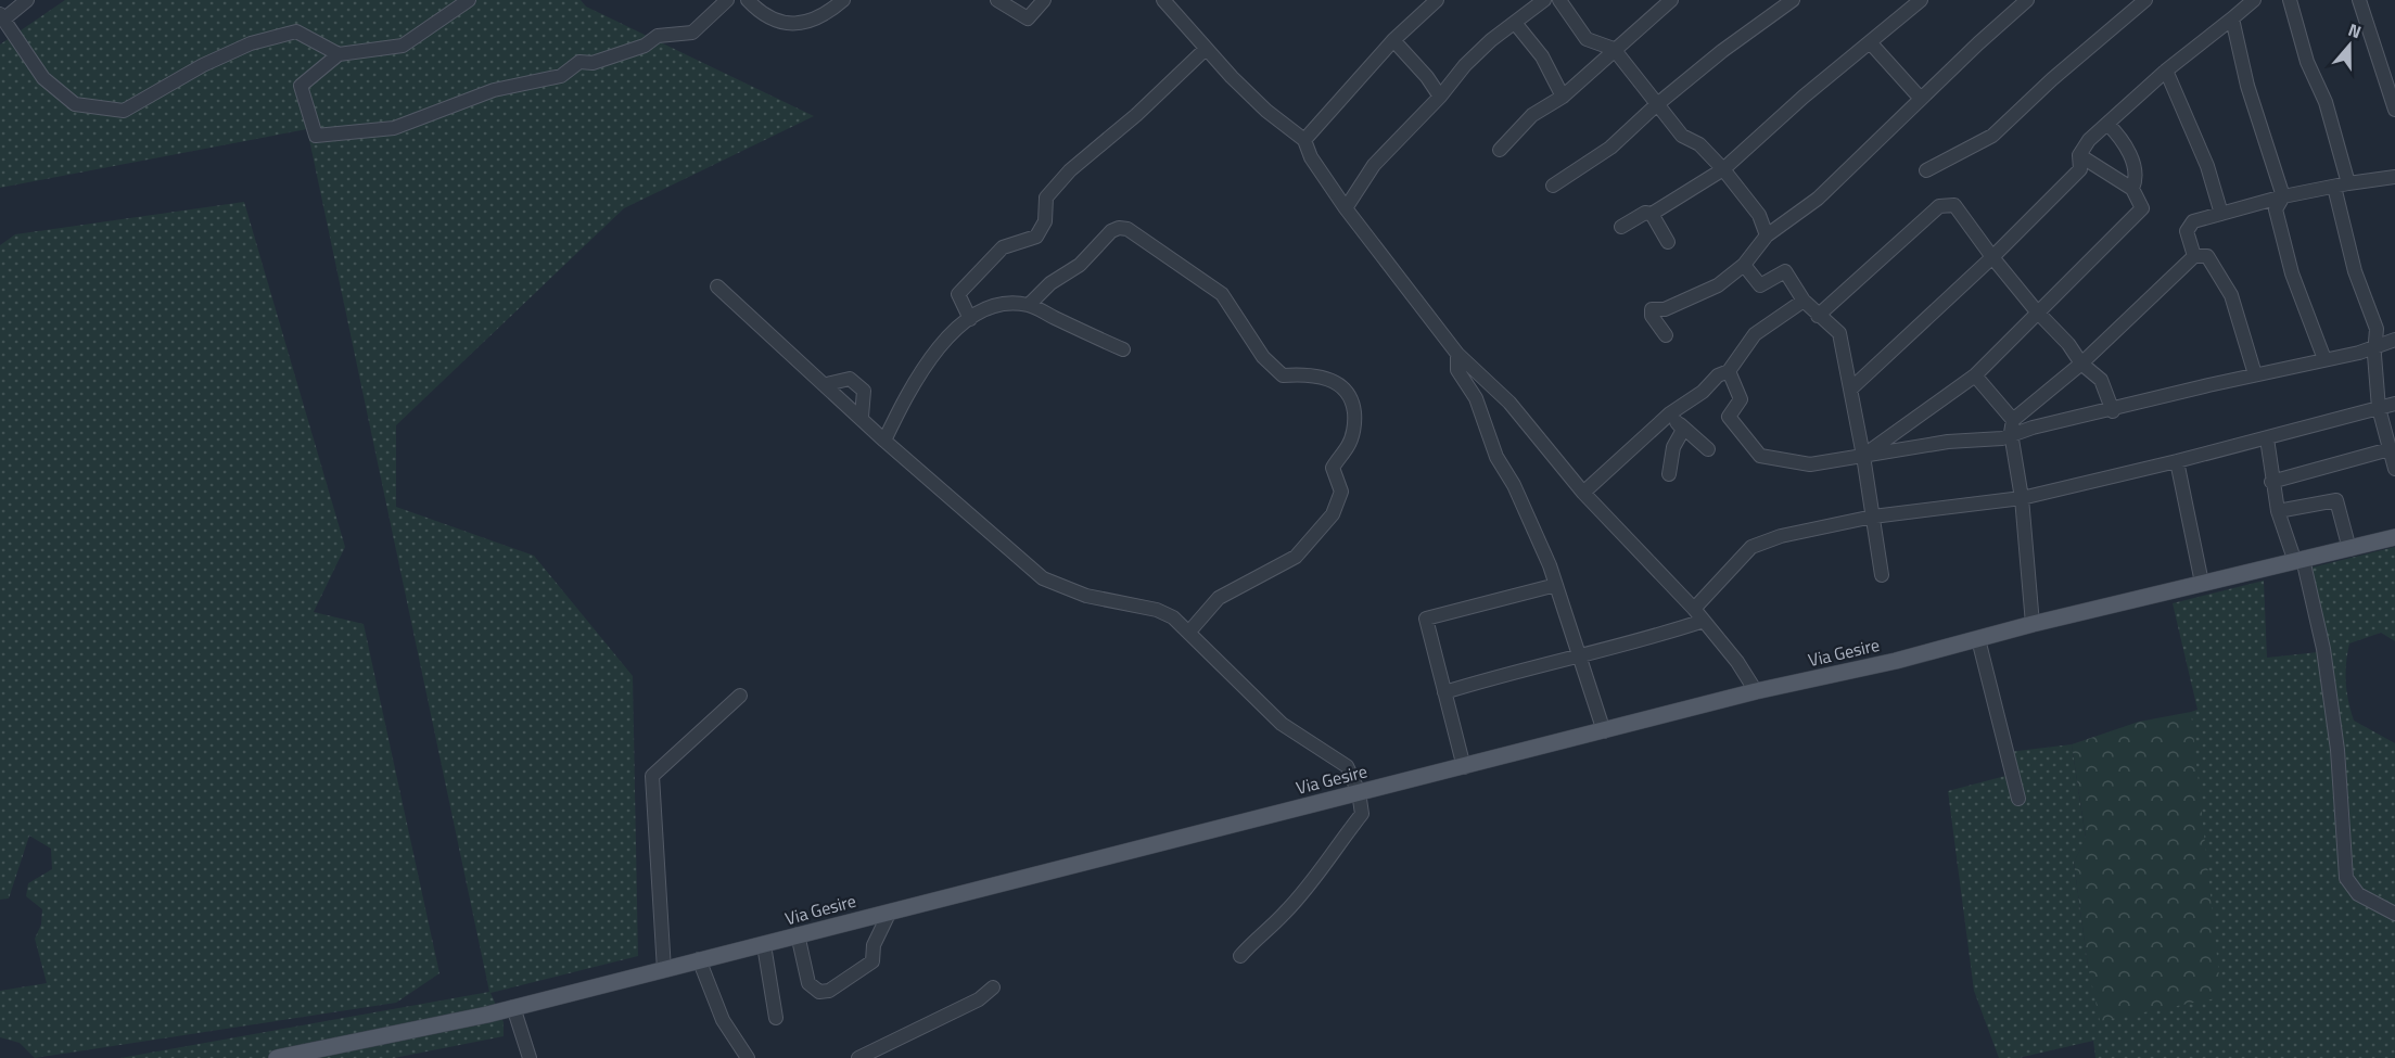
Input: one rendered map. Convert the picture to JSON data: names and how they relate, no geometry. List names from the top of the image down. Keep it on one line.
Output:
{"streets":{"main road":["Via Gesire"]},"north":"top"}
